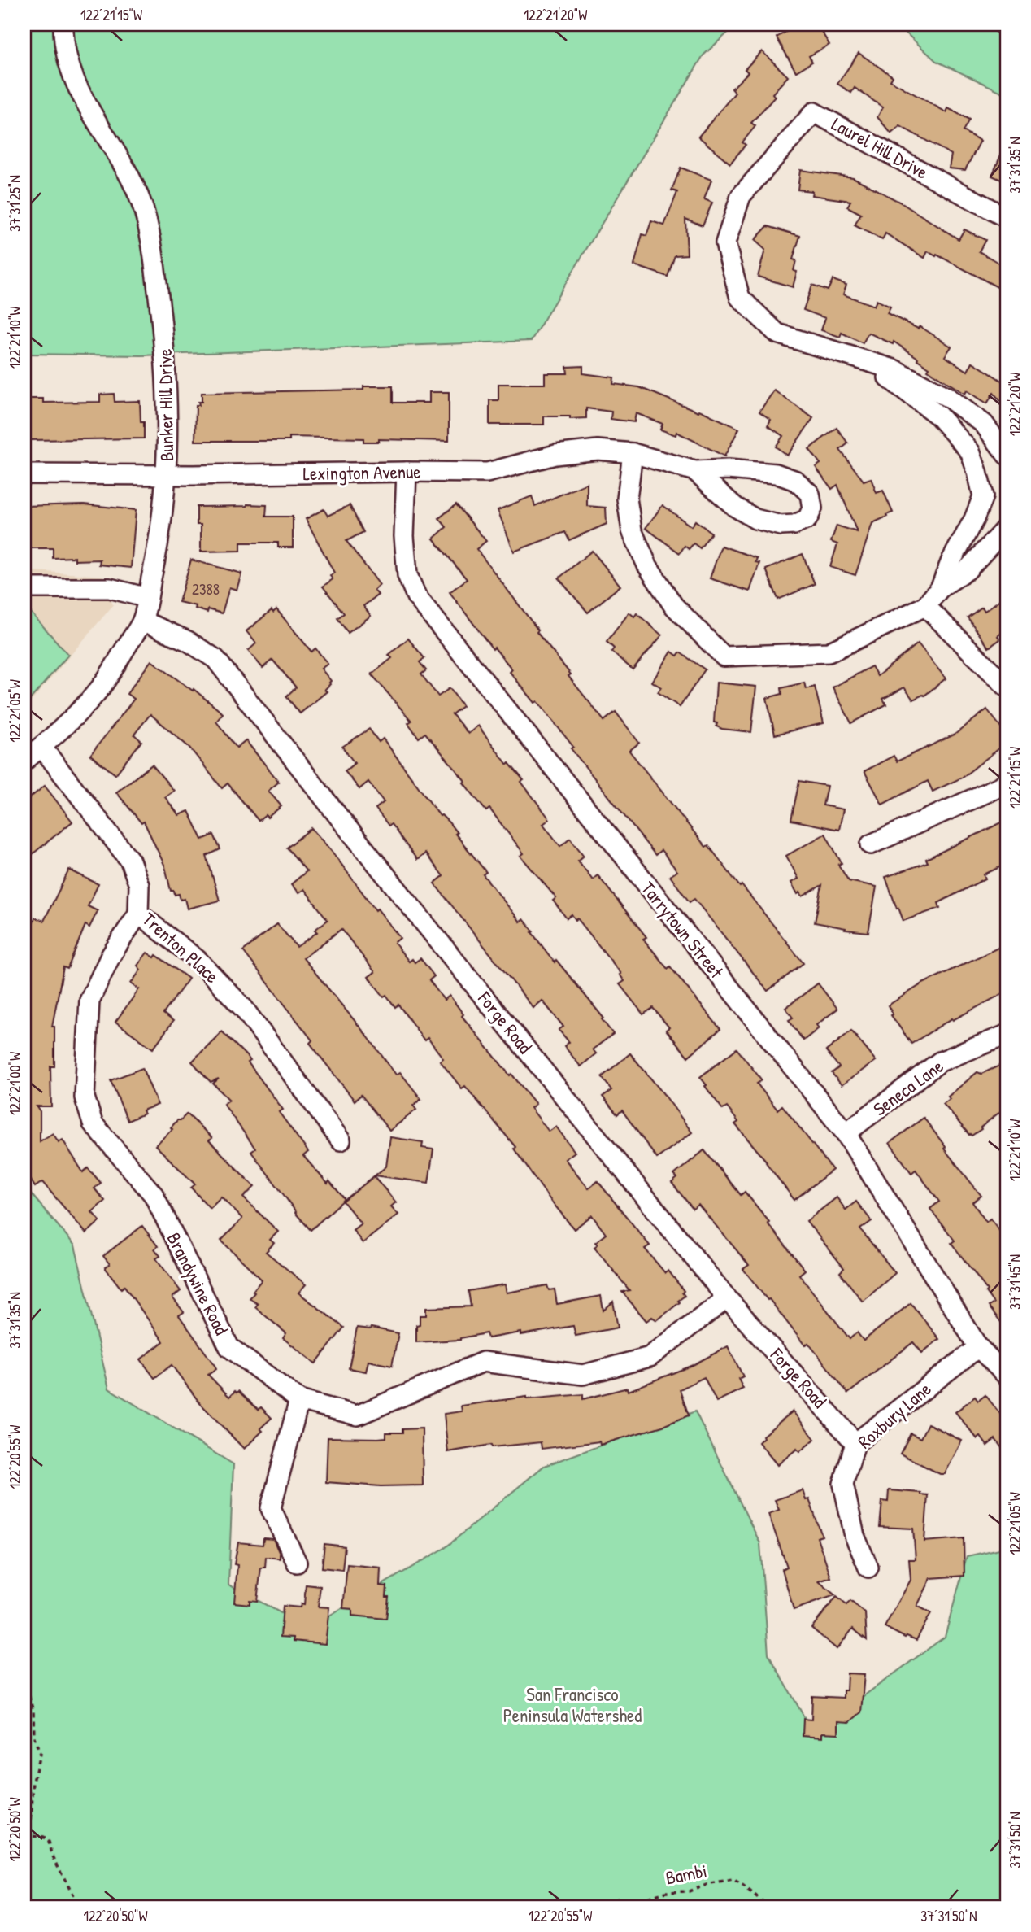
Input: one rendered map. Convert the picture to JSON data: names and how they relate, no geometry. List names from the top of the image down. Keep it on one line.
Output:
{"streets":{"street":["Laurel Hill Drive","Bunker Hill Drive","Lexington Avenue","Tarrytown Street","Trenton Place","Forge Road","Seneca Lane","Brandywine Road","Roxbury Lane"],"path":["Bambi"]},"crossings":[["Laurel Hill Drive","Lexington Avenue"],["Bunker Hill Drive","Lexington Avenue"],["Bunker Hill Drive","Trenton Place"],["Bunker Hill Drive","Forge Road"],["Lexington Avenue","Tarrytown Street"],["Tarrytown Street","Seneca Lane"],["Tarrytown Street","Roxbury Lane"],["Trenton Place","Brandywine Road"],["Forge Road","Brandywine Road"],["Forge Road","Roxbury Lane"]],"parks":["San Francisco Peninsula Watershed"],"house_numbers":["2388"],"coordinates":["122°21'15\"W","122°21'20\"W","37°31'35\"N","37°31'25\"N","122°21'10\"W","122°21'05\"W","122°21'00\"W","37°31'45\"N","122°20'55\"W","122°20'50\"W","37°31'50\"N"]}
